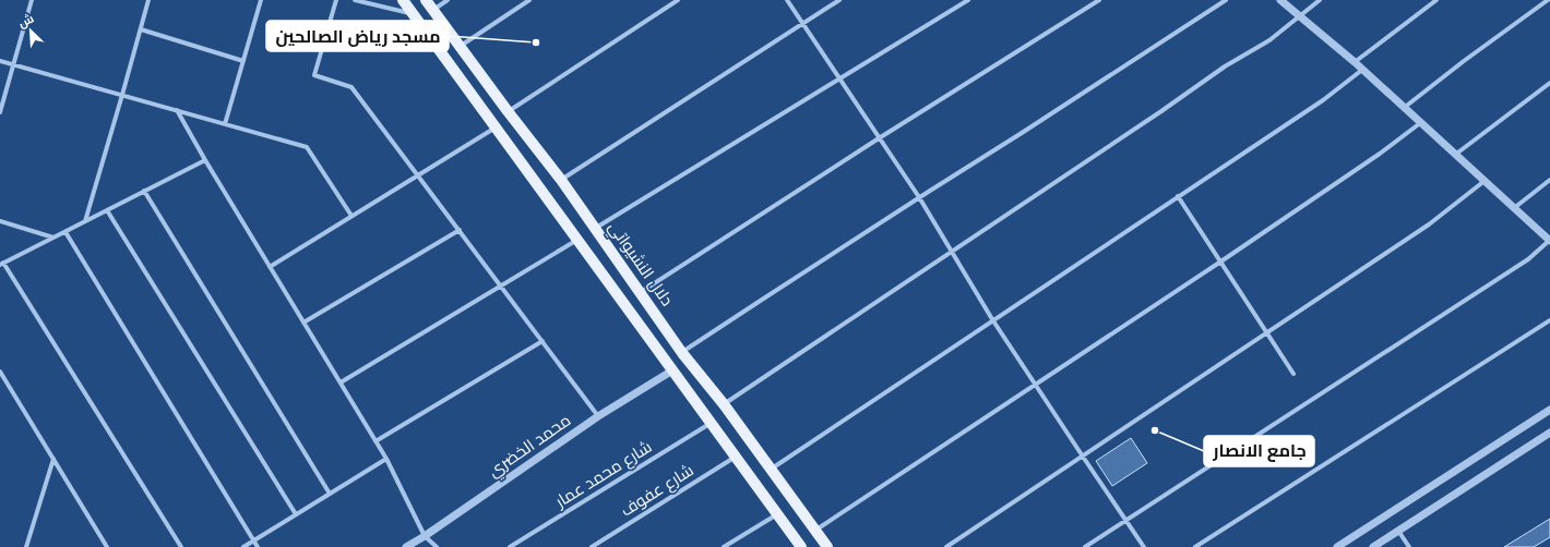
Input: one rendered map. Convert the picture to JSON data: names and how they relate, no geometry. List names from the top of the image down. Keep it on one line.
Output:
{"streets":{"main road":["دلال النشيواتي"],"street":["محمد الخضري","شارع محمد عمار","شارع عفوف"]},"places":["مسجد رياض الصالحين","جامع الانصار"],"north":"top left"}
